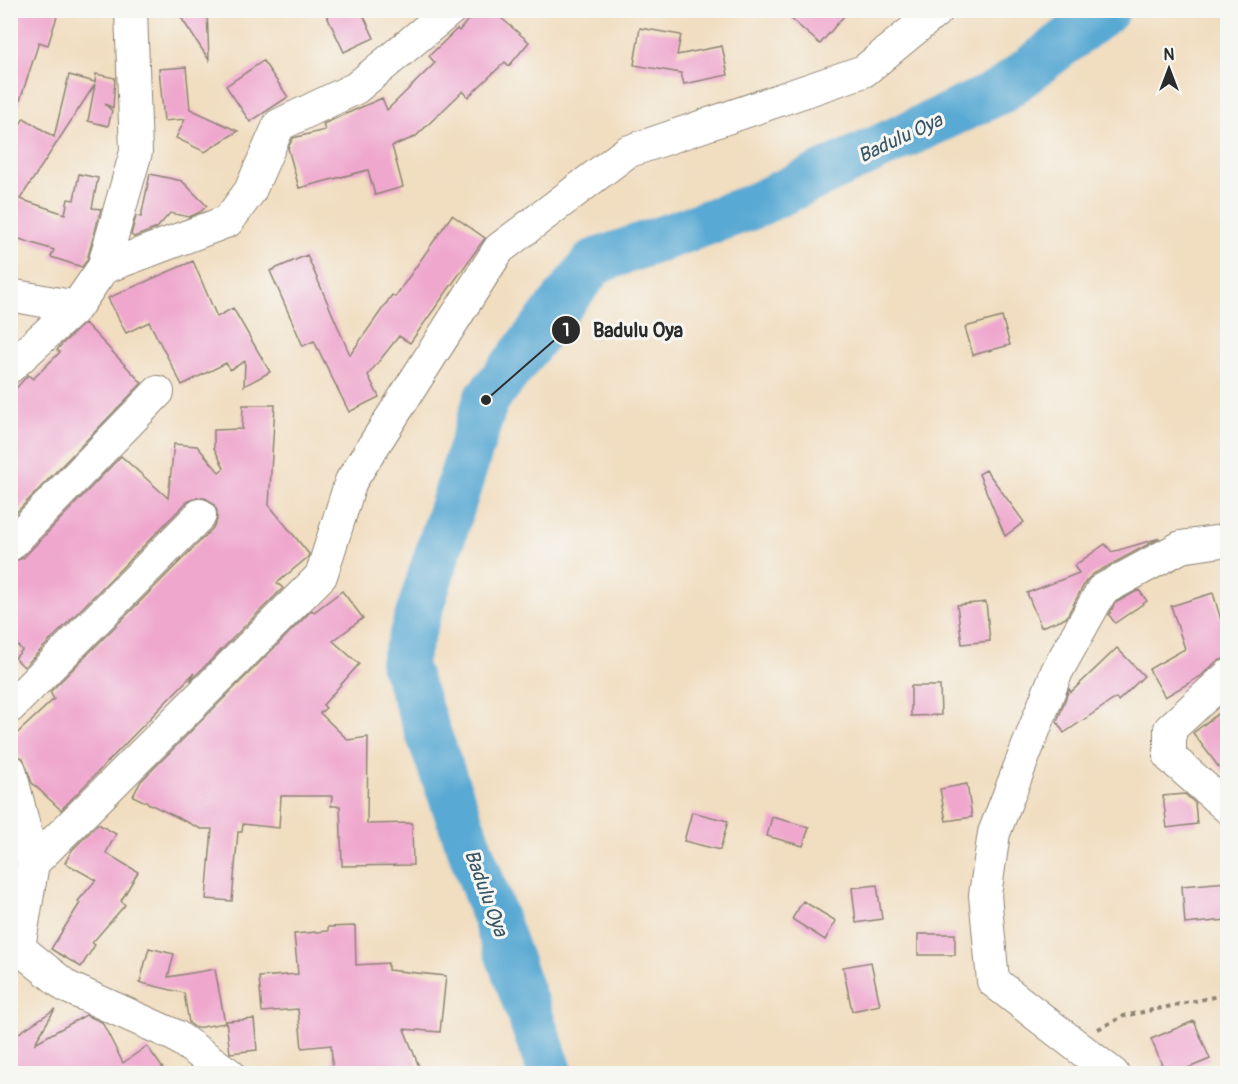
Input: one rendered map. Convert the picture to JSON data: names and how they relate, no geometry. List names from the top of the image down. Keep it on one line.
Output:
{"water":["Badulu Oya"],"places":["Badulu Oya"],"north":"top"}
